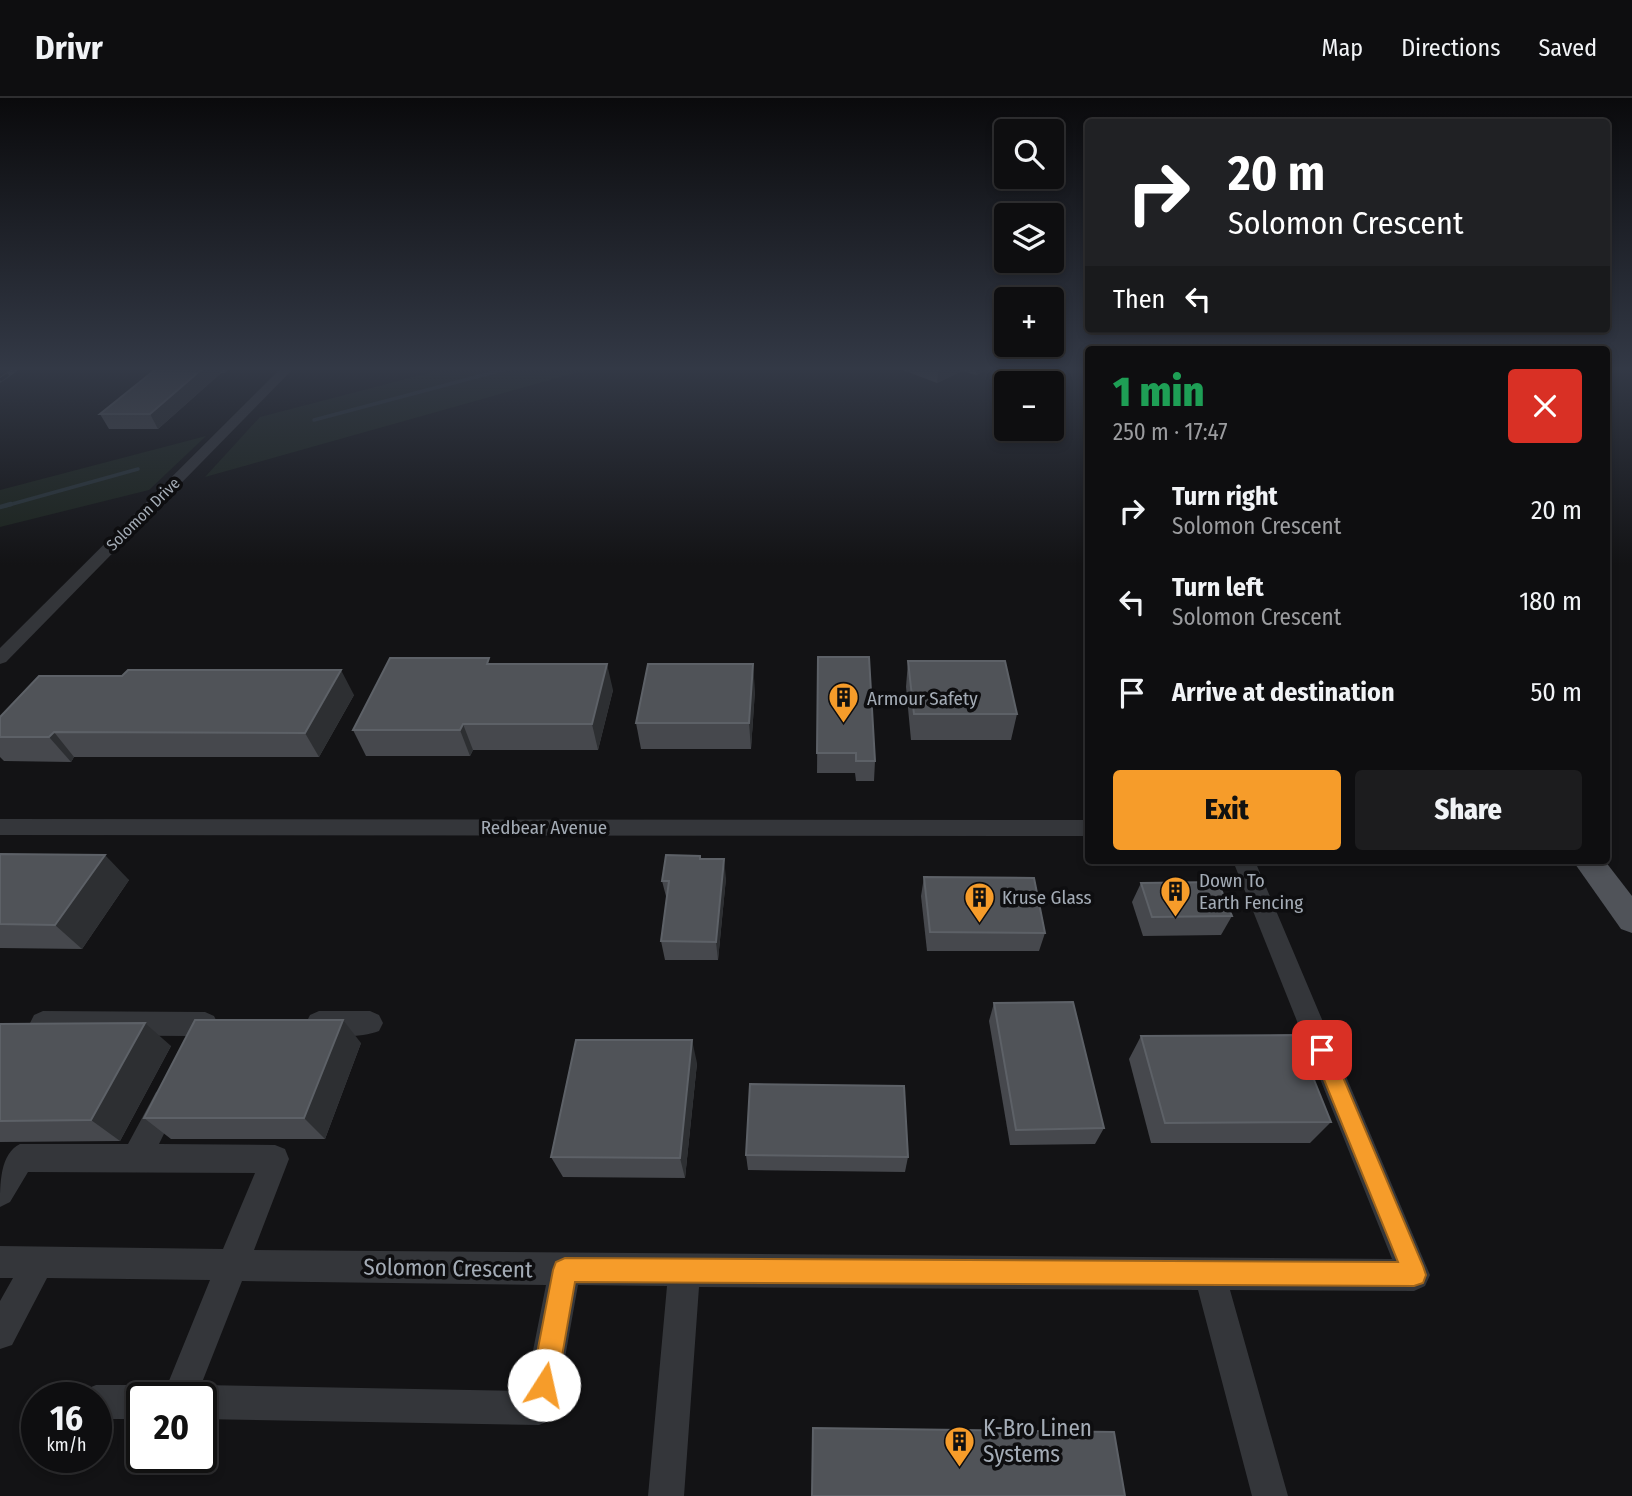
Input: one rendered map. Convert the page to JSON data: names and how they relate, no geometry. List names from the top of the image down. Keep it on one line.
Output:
{"streets":{"street":["Solomon Drive","Redbear Avenue","Solomon Crescent"]},"places":{"building":["Armour Safety","Down To Earth Fencing","Kruse Glass","K-Bro Linen Systems"]},"page":{"header":"Drivr","nav":["Map","Directions","Saved"],"map_buttons":["+","−"],"turn":["20 m","Solomon Crescent"],"then":"Then","heading":["1 min","250 m · 17:47"],"list":[{"name":"Turn right","note":"Solomon Crescent","value":"20 m"},{"name":"Turn left","note":"Solomon Crescent","value":"180 m"},{"name":"Arrive at destination","value":"50 m"}],"buttons":["Exit","Share"],"speed":"16 km/h","limit":"20"}}
